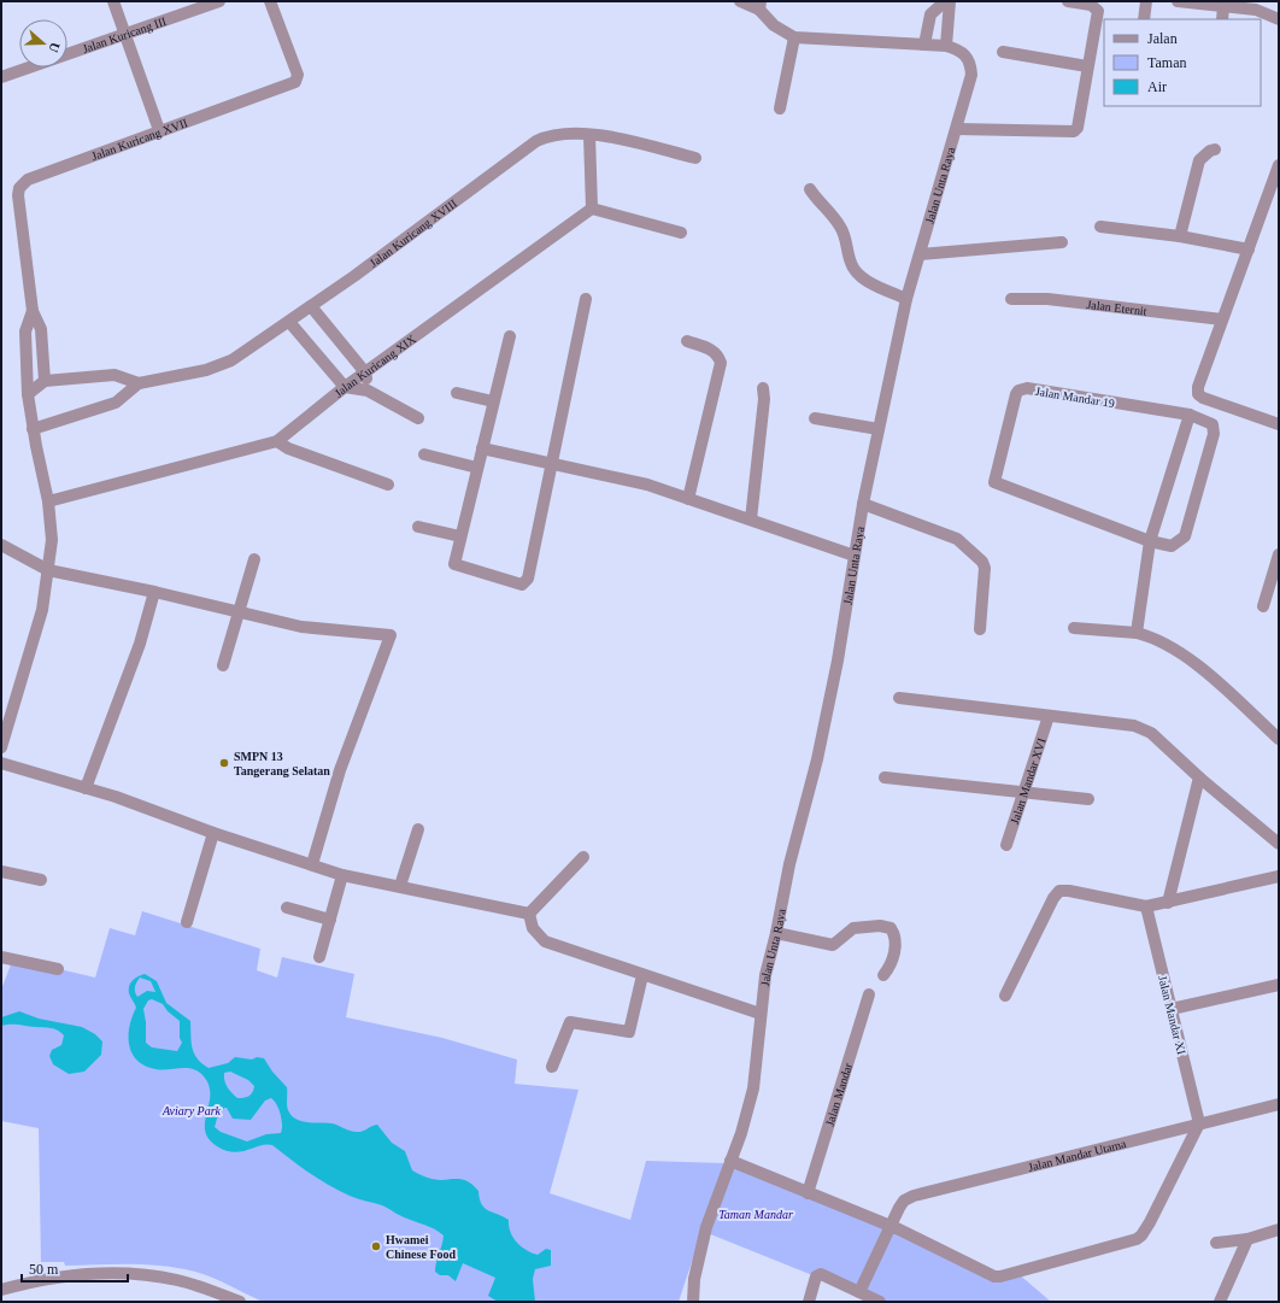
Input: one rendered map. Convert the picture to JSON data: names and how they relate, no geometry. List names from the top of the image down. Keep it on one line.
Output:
{"streets":{"street":["Jalan Kuricang III","Jalan Kuricang XVII","Jalan Unta Raya","Jalan Kuricang XVIII","Jalan Eternit","Jalan Kuricang XIX","Jalan Mandar 19","Jalan Mandar XVI","Jalan Mandar XI","Jalan Mandar","Jalan Mandar Utama"]},"crossings":[["Jalan Kuricang XVII","Jalan Kuricang XVIII"],["Jalan Kuricang XVII","Jalan Kuricang XIX"],["Jalan Mandar XI","Jalan Mandar Utama"]],"parks":["Aviary Park","Taman Mandar"],"places":["SMPN 13 Tangerang Selatan","Hwamei Chinese Food"],"legend":["Jalan","Taman","Air"],"scale_bar":"50 m","north":"right"}
